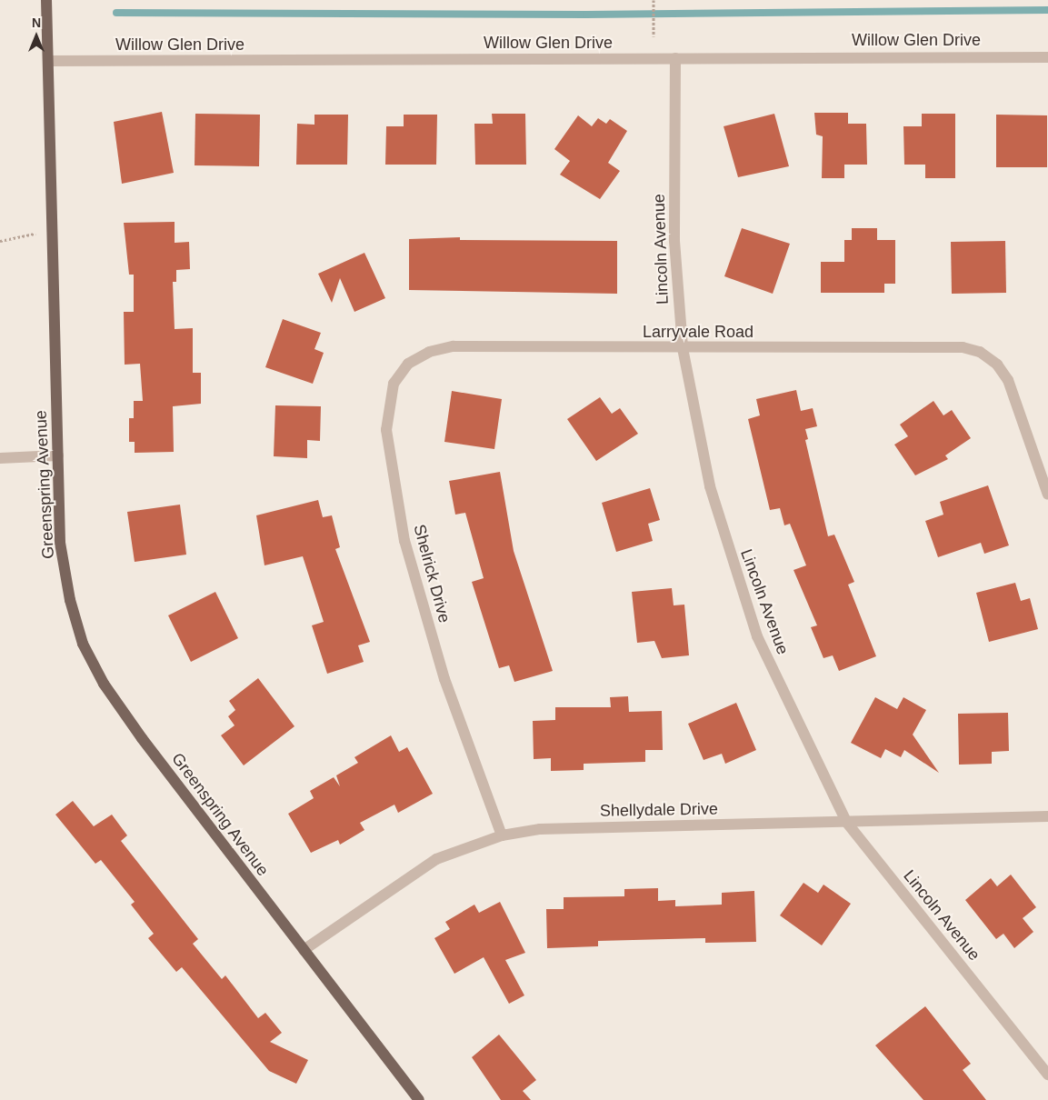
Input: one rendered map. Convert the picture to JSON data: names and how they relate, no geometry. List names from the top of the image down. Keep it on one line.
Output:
{"streets":{"main road":["Greenspring Avenue"],"street":["Willow Glen Drive","Lincoln Avenue","Larryvale Road","Shelrick Drive","Shellydale Drive"]},"crossings":[["Willow Glen Drive","Lincoln Avenue"],["Willow Glen Drive","Greenspring Avenue"],["Lincoln Avenue","Larryvale Road"],["Lincoln Avenue","Shellydale Drive"],["Larryvale Road","Shelrick Drive"],["Greenspring Avenue","Shellydale Drive"],["Shelrick Drive","Shellydale Drive"]],"north":"top"}
